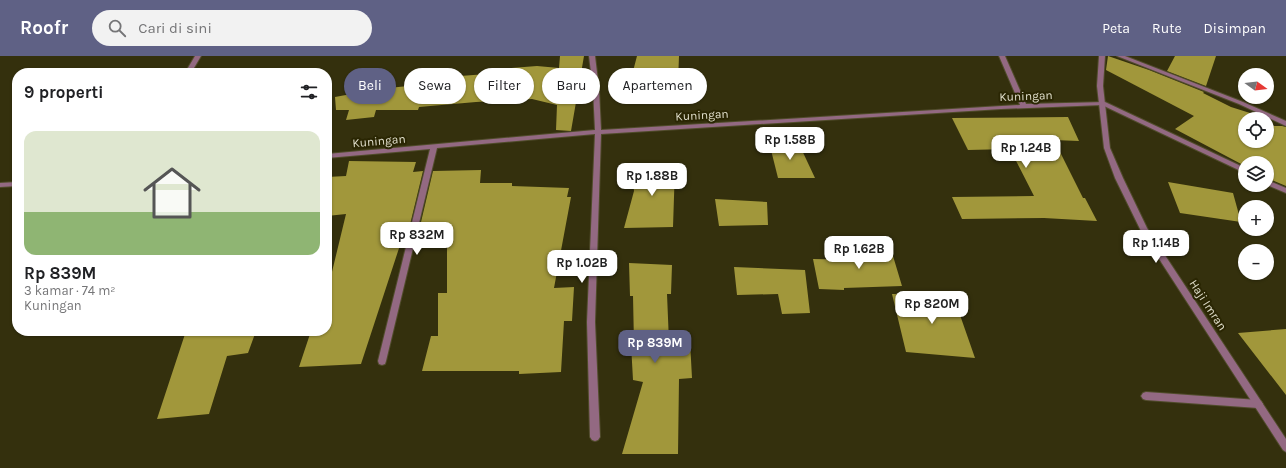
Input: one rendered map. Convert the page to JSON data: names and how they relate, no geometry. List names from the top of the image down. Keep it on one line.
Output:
{"streets":{"street":["Kuningan","Haji Imran"]},"crossings":[["Kuningan","Haji Imran"]],"north":"right","page":{"header":"Roofr","search":"Cari di sini","nav":["Peta","Rute","Disimpan"],"map_buttons":["+","−"],"chip":["Beli","Sewa","Filter","Baru","Apartemen"],"heading":"9 properti","list":[{"name":"Rp 839M","note":"3 kamar · 74 m² · Kuningan"}],"price":["Rp 1.58B","Rp 1.24B","Rp 1.88B","Rp 832M","Rp 1.14B","Rp 1.62B","Rp 1.02B","Rp 820M","Rp 839M"]}}
